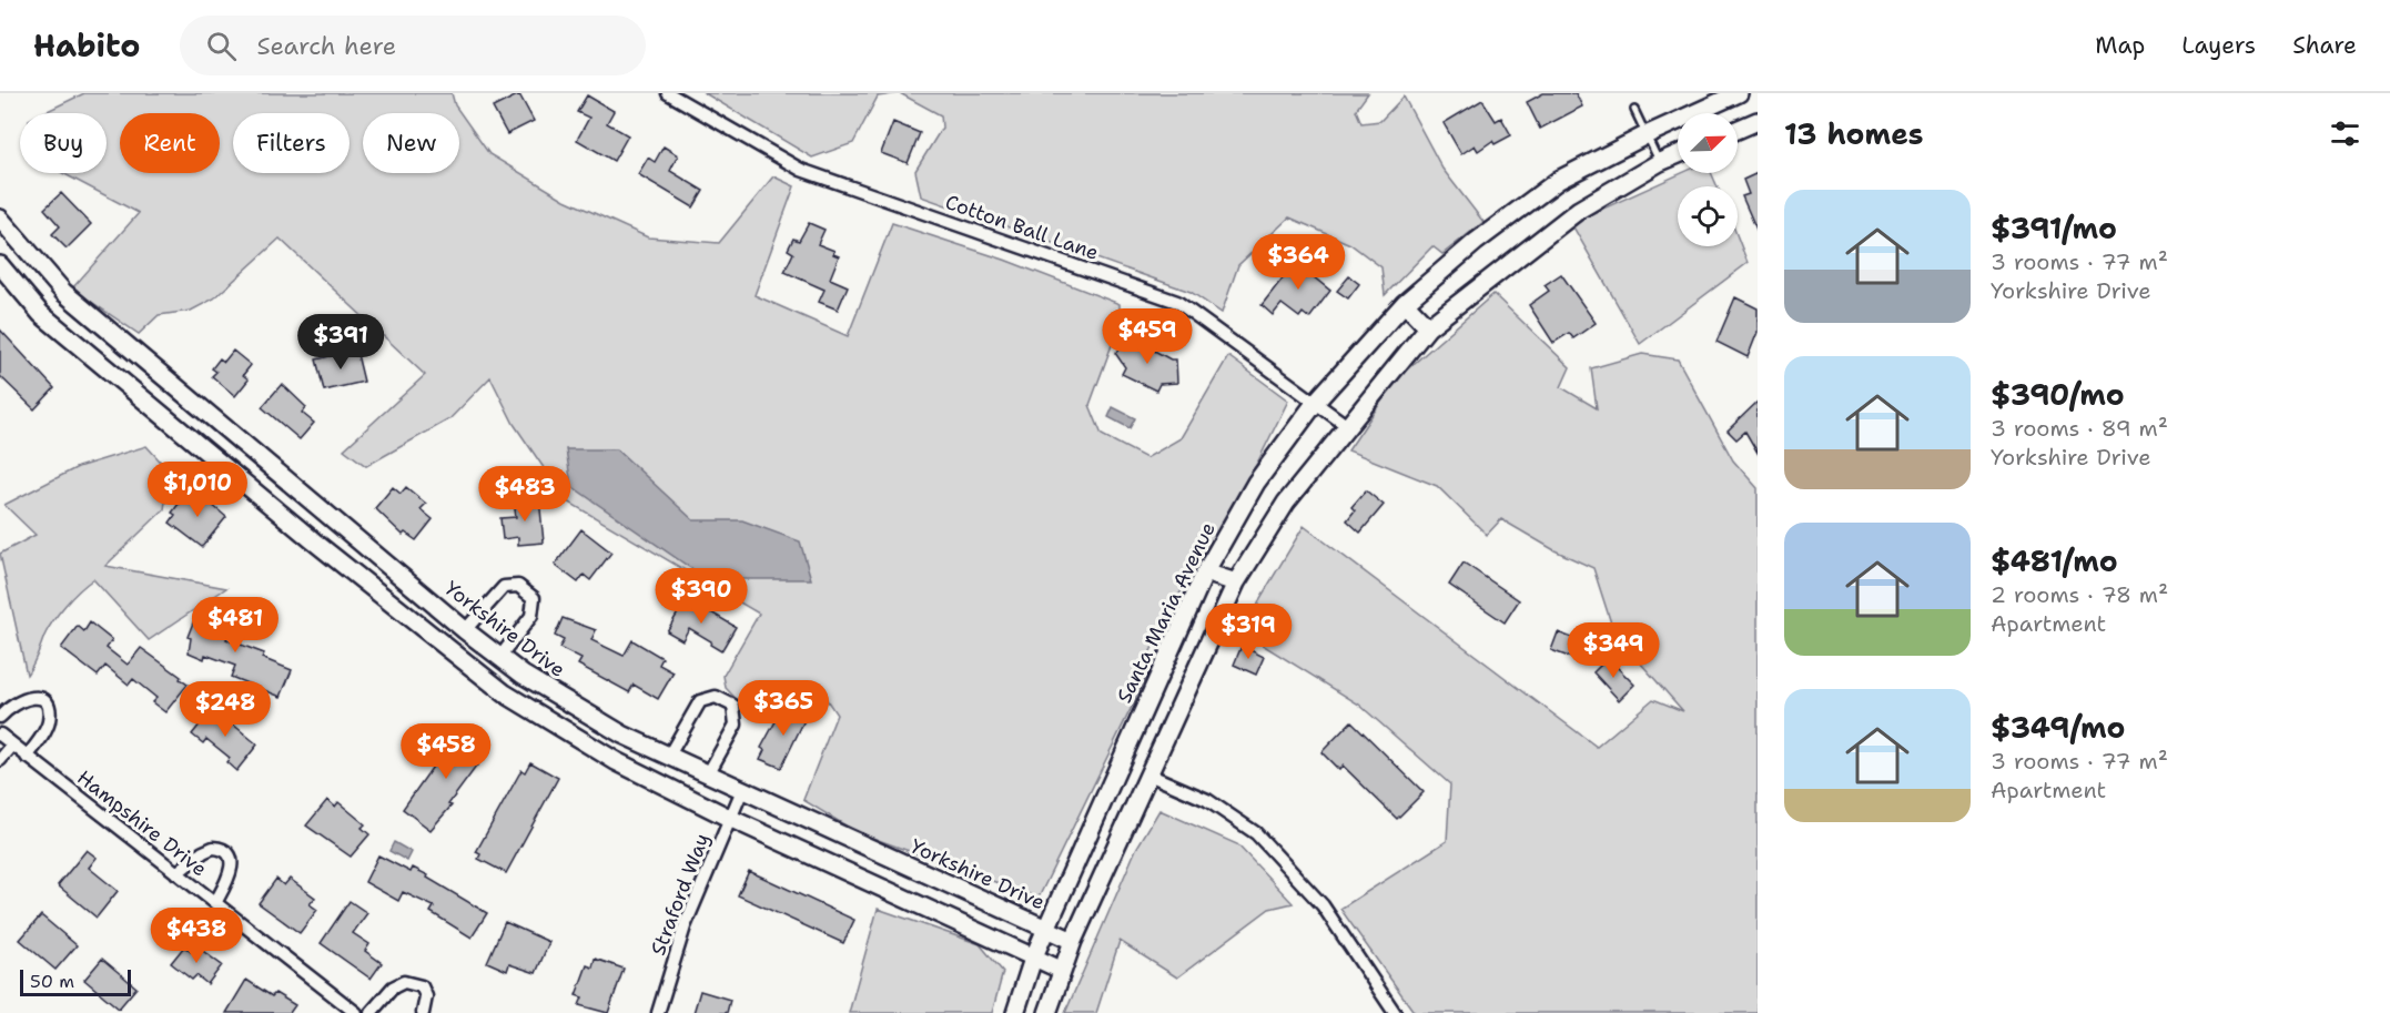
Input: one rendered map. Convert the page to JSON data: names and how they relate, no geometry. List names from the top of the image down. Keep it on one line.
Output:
{"streets":{"street":["Cotton Ball Lane","Santa Maria Avenue","Yorkshire Drive","Hampshire Drive","Straford Way"]},"crossings":[["Cotton Ball Lane","Santa Maria Avenue"],["Santa Maria Avenue","Yorkshire Drive"],["Yorkshire Drive","Straford Way"]],"scale_bar":"50 m","north":"top right","page":{"header":"Habito","search":"Search here","nav":["Map","Layers","Share"],"heading":"13 homes","chip":["Buy","Rent","Filters","New"],"list":[{"name":"$391/mo","note":"3 rooms · 77 m² · Yorkshire Drive"},{"name":"$390/mo","note":"3 rooms · 89 m² · Yorkshire Drive"},{"name":"$481/mo","note":"2 rooms · 78 m² · Apartment"},{"name":"$349/mo","note":"3 rooms · 77 m² · Apartment"}],"price":["$364","$459","$391","$1,010","$483","$390","$481","$319","$349","$365","$248","$458","$438"],"scale":"50 m"}}
